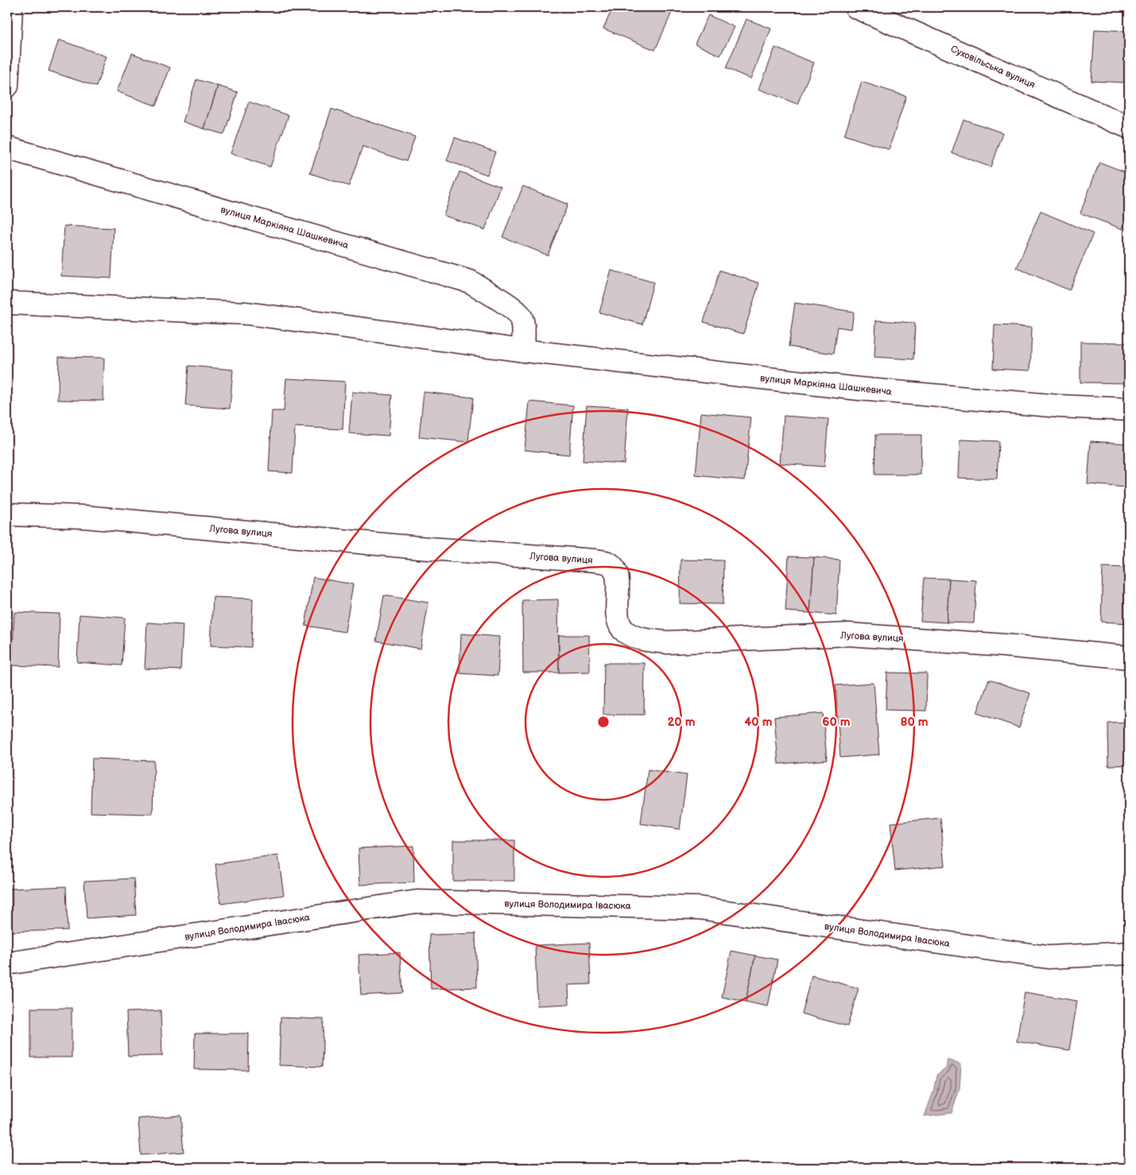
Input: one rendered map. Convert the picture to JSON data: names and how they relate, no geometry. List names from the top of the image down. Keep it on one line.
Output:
{"streets":{"street":["Суховільська вулиця","вулиця Маркіяна Шашкевича","Лугова вулиця","вулиця Володимира Івасюка"]},"rings":["20 m","40 m","60 m","80 m"]}
